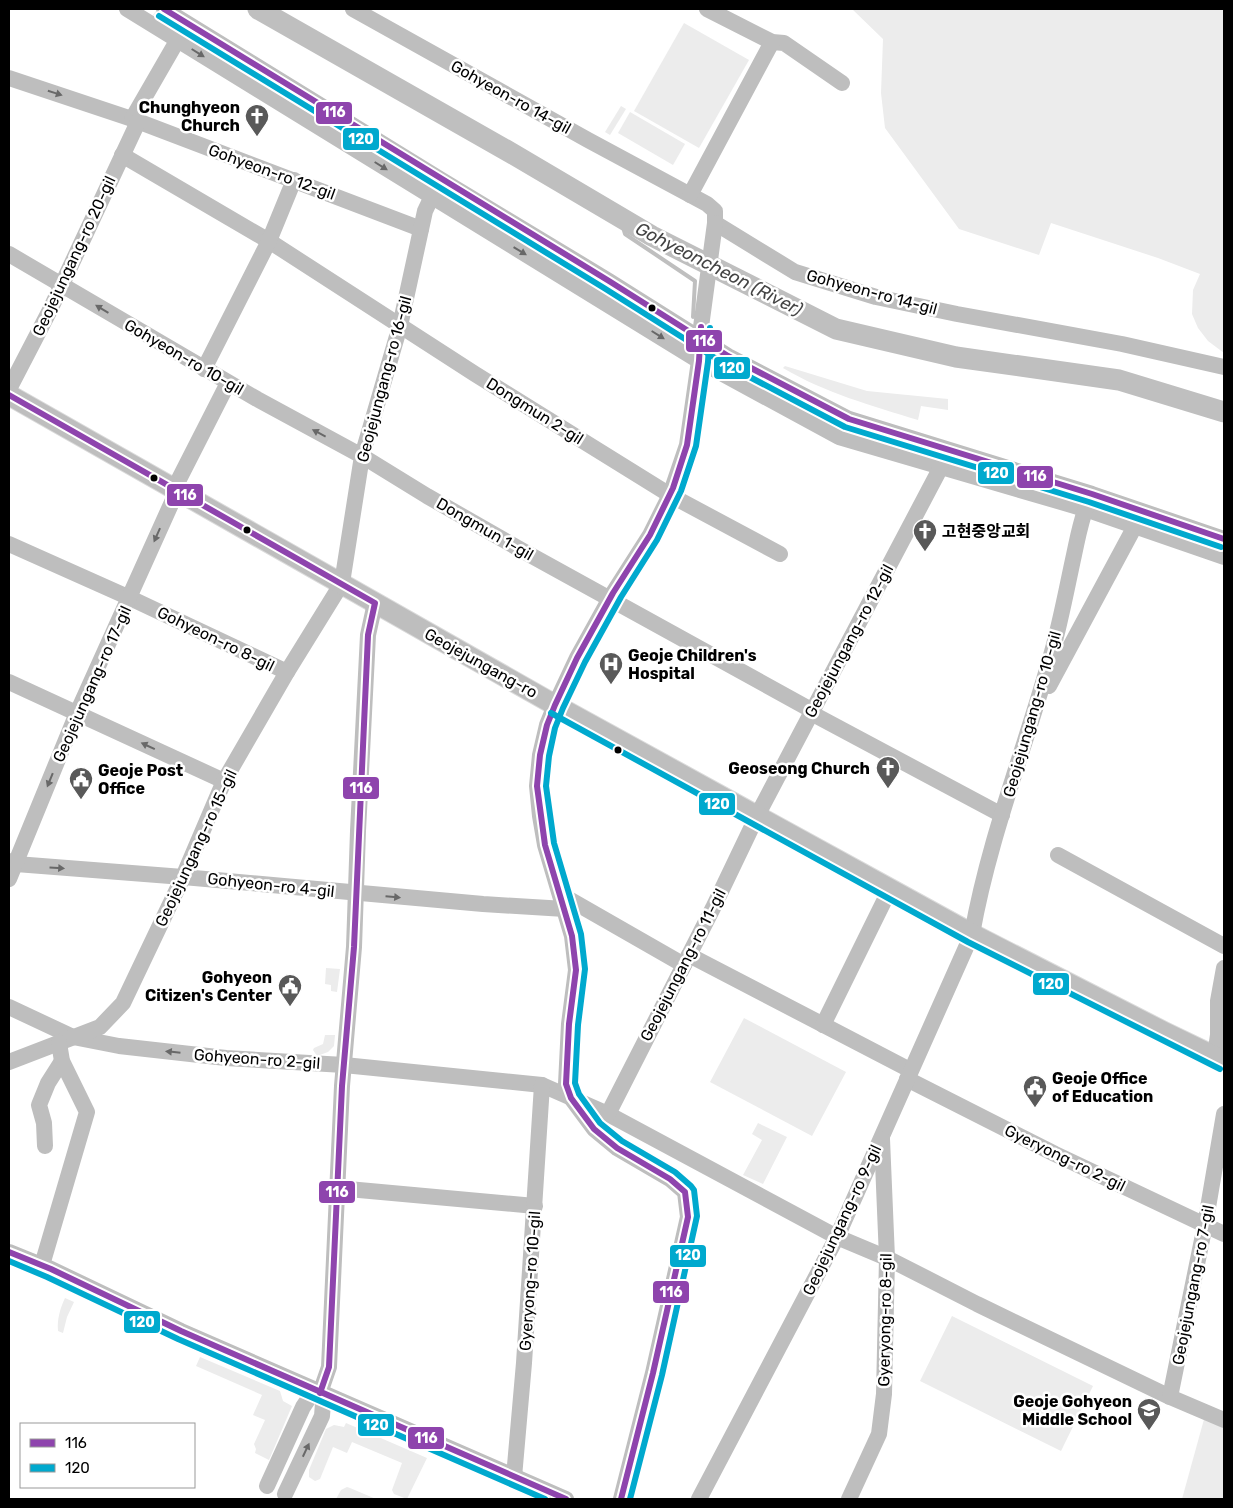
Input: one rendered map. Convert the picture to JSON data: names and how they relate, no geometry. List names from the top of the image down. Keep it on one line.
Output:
{"streets":{"main road":["Geojejungang-ro"],"street":["Gohyeon-ro 14-gil","Gohyeon-ro 12-gil","Geojejungang-ro 20-gil","Gohyeon-ro 10-gil","Geojejungang-ro 16-gil","Dongmun 2-gil","Dongmun 1-gil","Gohyeon-ro 8-gil","Geojejungang-ro 12-gil","Geojejungang-ro 17-gil","Geojejungang-ro 10-gil","Geojejungang-ro 15-gil","Gohyeon-ro 4-gil","Geojejungang-ro 11-gil","Gohyeon-ro 2-gil","Gyeryong-ro 2-gil","Geojejungang-ro 9-gil","Gyeryong-ro 10-gil","Geojejungang-ro 7-gil","Gyeryong-ro 8-gil"]},"crossings":[["Gohyeon-ro 12-gil","Geojejungang-ro 20-gil"],["Gohyeon-ro 12-gil","Geojejungang-ro 16-gil"],["Geojejungang-ro 20-gil","Gohyeon-ro 10-gil"],["Geojejungang-ro 20-gil","Dongmun 2-gil"],["Gohyeon-ro 10-gil","Geojejungang-ro 16-gil"],["Gohyeon-ro 10-gil","Dongmun 1-gil"],["Gohyeon-ro 10-gil","Geojejungang-ro 17-gil"],["Geojejungang-ro 16-gil","Dongmun 2-gil"],["Geojejungang-ro 16-gil","Dongmun 1-gil"],["Geojejungang-ro 16-gil","Geojejungang-ro"],["Geojejungang-ro 16-gil","Geojejungang-ro 15-gil"],["Dongmun 1-gil","Geojejungang-ro 12-gil"],["Dongmun 1-gil","Geojejungang-ro 10-gil"],["Gohyeon-ro 8-gil","Geojejungang-ro 17-gil"],["Gohyeon-ro 8-gil","Geojejungang-ro 15-gil"],["Geojejungang-ro 12-gil","Geojejungang-ro"],["Geojejungang-ro 12-gil","Geojejungang-ro 11-gil"],["Geojejungang-ro","Geojejungang-ro 17-gil"],["Geojejungang-ro","Geojejungang-ro 10-gil"],["Geojejungang-ro","Geojejungang-ro 15-gil"],["Geojejungang-ro","Geojejungang-ro 11-gil"],["Geojejungang-ro","Geojejungang-ro 9-gil"],["Geojejungang-ro 17-gil","Gohyeon-ro 4-gil"],["Geojejungang-ro 10-gil","Geojejungang-ro 9-gil"],["Geojejungang-ro 15-gil","Gohyeon-ro 4-gil"],["Geojejungang-ro 15-gil","Gohyeon-ro 2-gil"],["Gohyeon-ro 4-gil","Gyeryong-ro 2-gil"],["Geojejungang-ro 11-gil","Gohyeon-ro 2-gil"],["Geojejungang-ro 11-gil","Gyeryong-ro 2-gil"],["Gohyeon-ro 2-gil","Geojejungang-ro 9-gil"],["Gohyeon-ro 2-gil","Gyeryong-ro 10-gil"],["Gohyeon-ro 2-gil","Geojejungang-ro 7-gil"],["Gohyeon-ro 2-gil","Gyeryong-ro 8-gil"],["Gyeryong-ro 2-gil","Geojejungang-ro 9-gil"],["Gyeryong-ro 2-gil","Geojejungang-ro 7-gil"],["Geojejungang-ro 9-gil","Gyeryong-ro 8-gil"]],"one_way":["Gohyeon-ro 10-gil","Geojejungang-ro 17-gil","Gohyeon-ro 4-gil"],"water":["Gohyeoncheon (River)"],"places":{"church":["Chunghyeon Church","고현중앙교회","Geoseong Church"],"hospital":["Geoje Children's Hospital"],"public building":["Geoje Post Office","Gohyeon Citizen's Center","Geoje Office of Education"],"school or university":["Geoje Gohyeon Middle School"]},"lines":["transit line 116","transit line 120"],"legend":["116","120"]}
